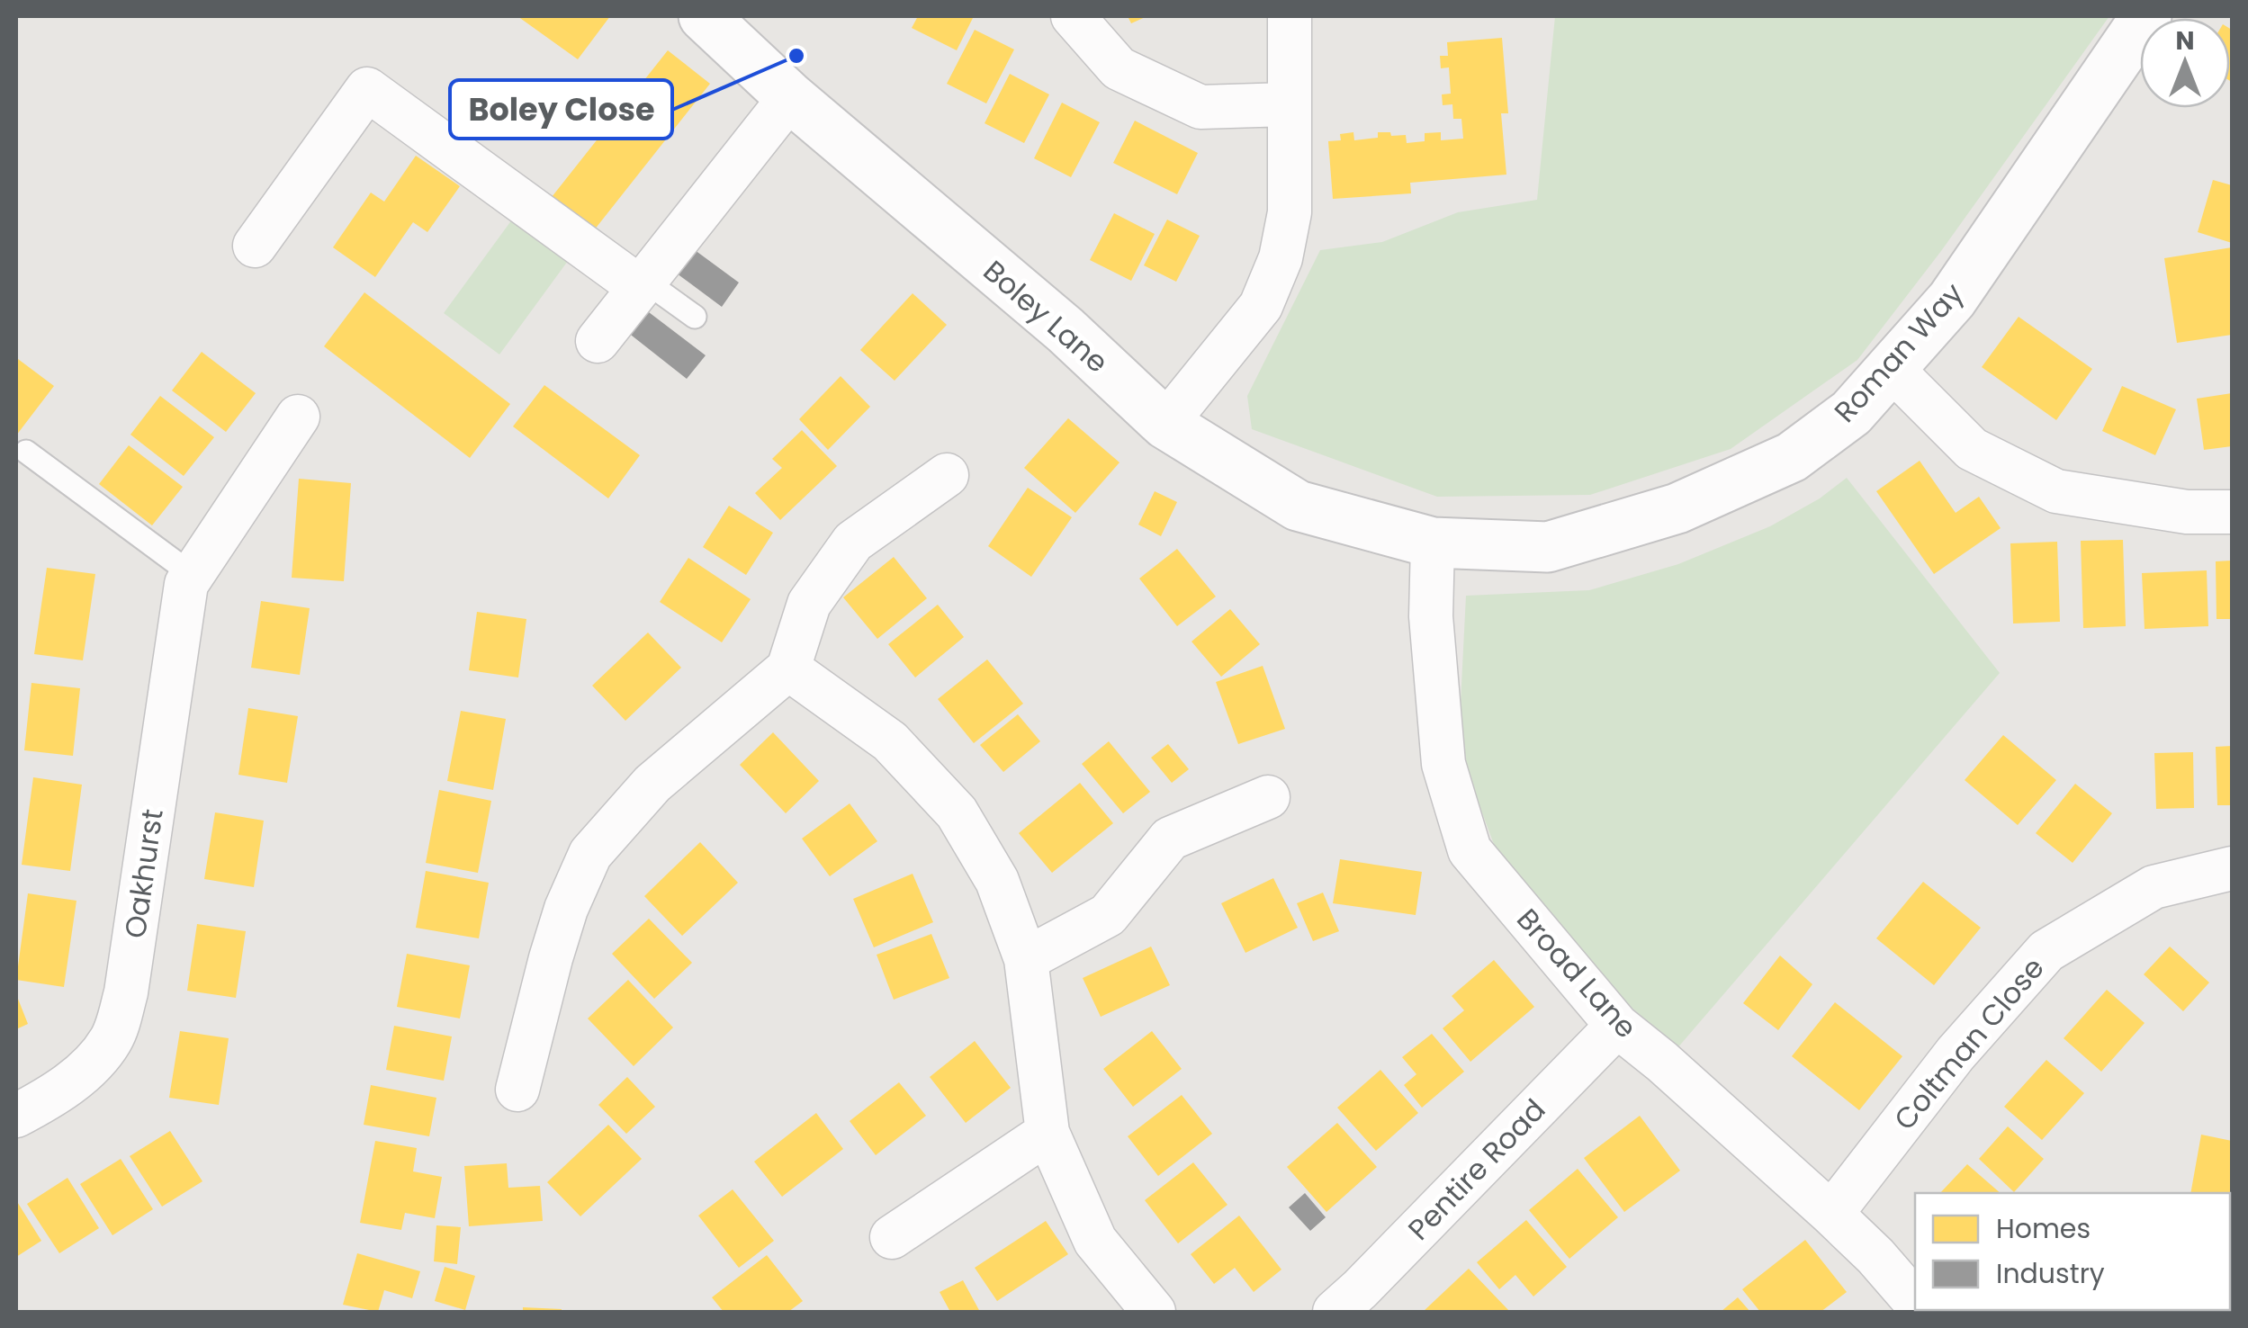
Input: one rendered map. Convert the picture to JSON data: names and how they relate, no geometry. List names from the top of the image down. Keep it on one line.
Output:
{"streets":{"street":["Boley Lane","Roman Way","Oakhurst","Broad Lane","Coltman Close","Pentire Road"]},"crossings":[["Boley Lane","Roman Way"],["Boley Lane","Broad Lane"],["Roman Way","Broad Lane"],["Broad Lane","Coltman Close"],["Broad Lane","Pentire Road"]],"places":["Boley Close"],"legend":["Homes","Industry"],"north":"top"}
